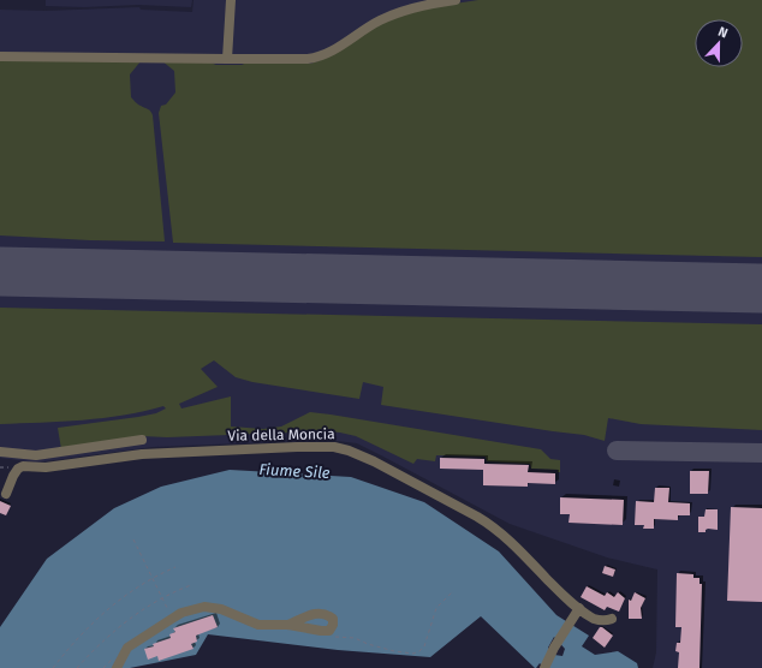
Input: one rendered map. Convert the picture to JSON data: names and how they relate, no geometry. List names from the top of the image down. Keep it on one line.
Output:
{"streets":{"street":["Via della Moncia"]},"water":["Fiume Sile"],"north":"top"}
